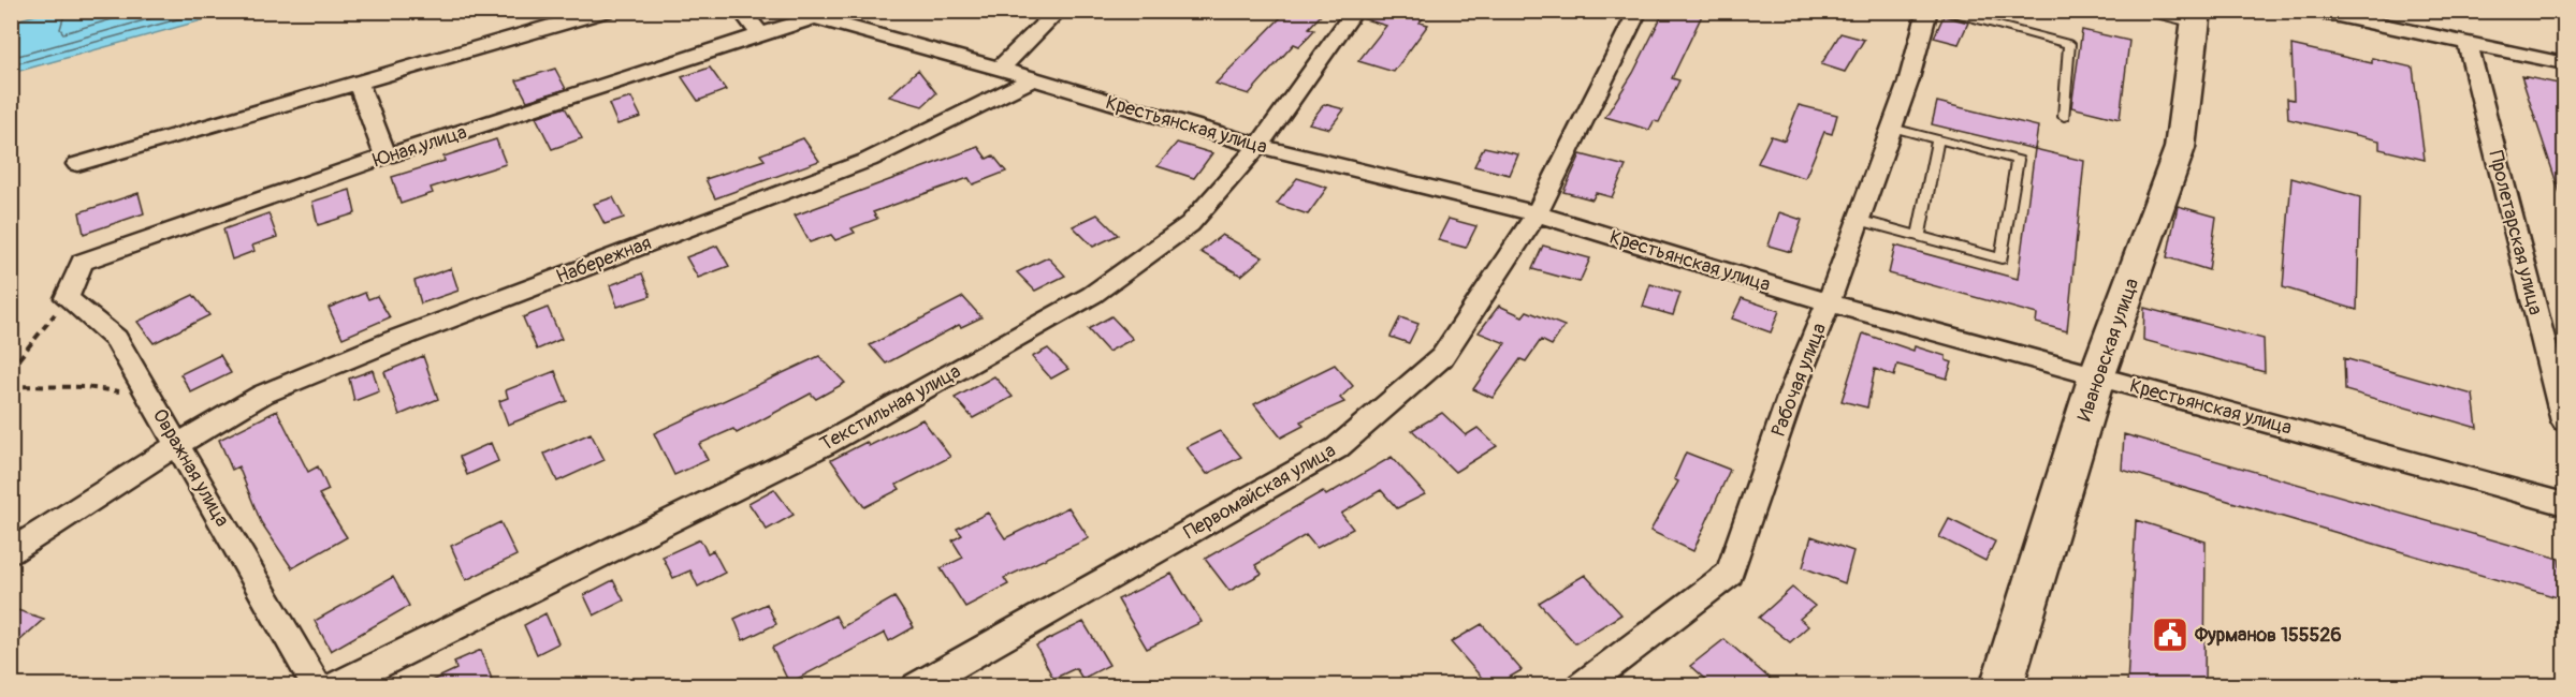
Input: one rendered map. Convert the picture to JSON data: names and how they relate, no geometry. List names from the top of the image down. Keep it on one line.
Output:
{"streets":{"street":["Крестьянская улица","Юная улица","Пролетарская улица","Набережная","Ивановская улица","Рабочая улица","Текстильная улица","Овражная улица","Первомайская улица"]},"crossings":[["Крестьянская улица","Юная улица"],["Крестьянская улица","Набережная"],["Крестьянская улица","Ивановская улица"],["Крестьянская улица","Рабочая улица"],["Крестьянская улица","Текстильная улица"],["Крестьянская улица","Первомайская улица"],["Юная улица","Овражная улица"],["Набережная","Овражная улица"]],"places":{"public building":["Фурманов 155526"]}}
